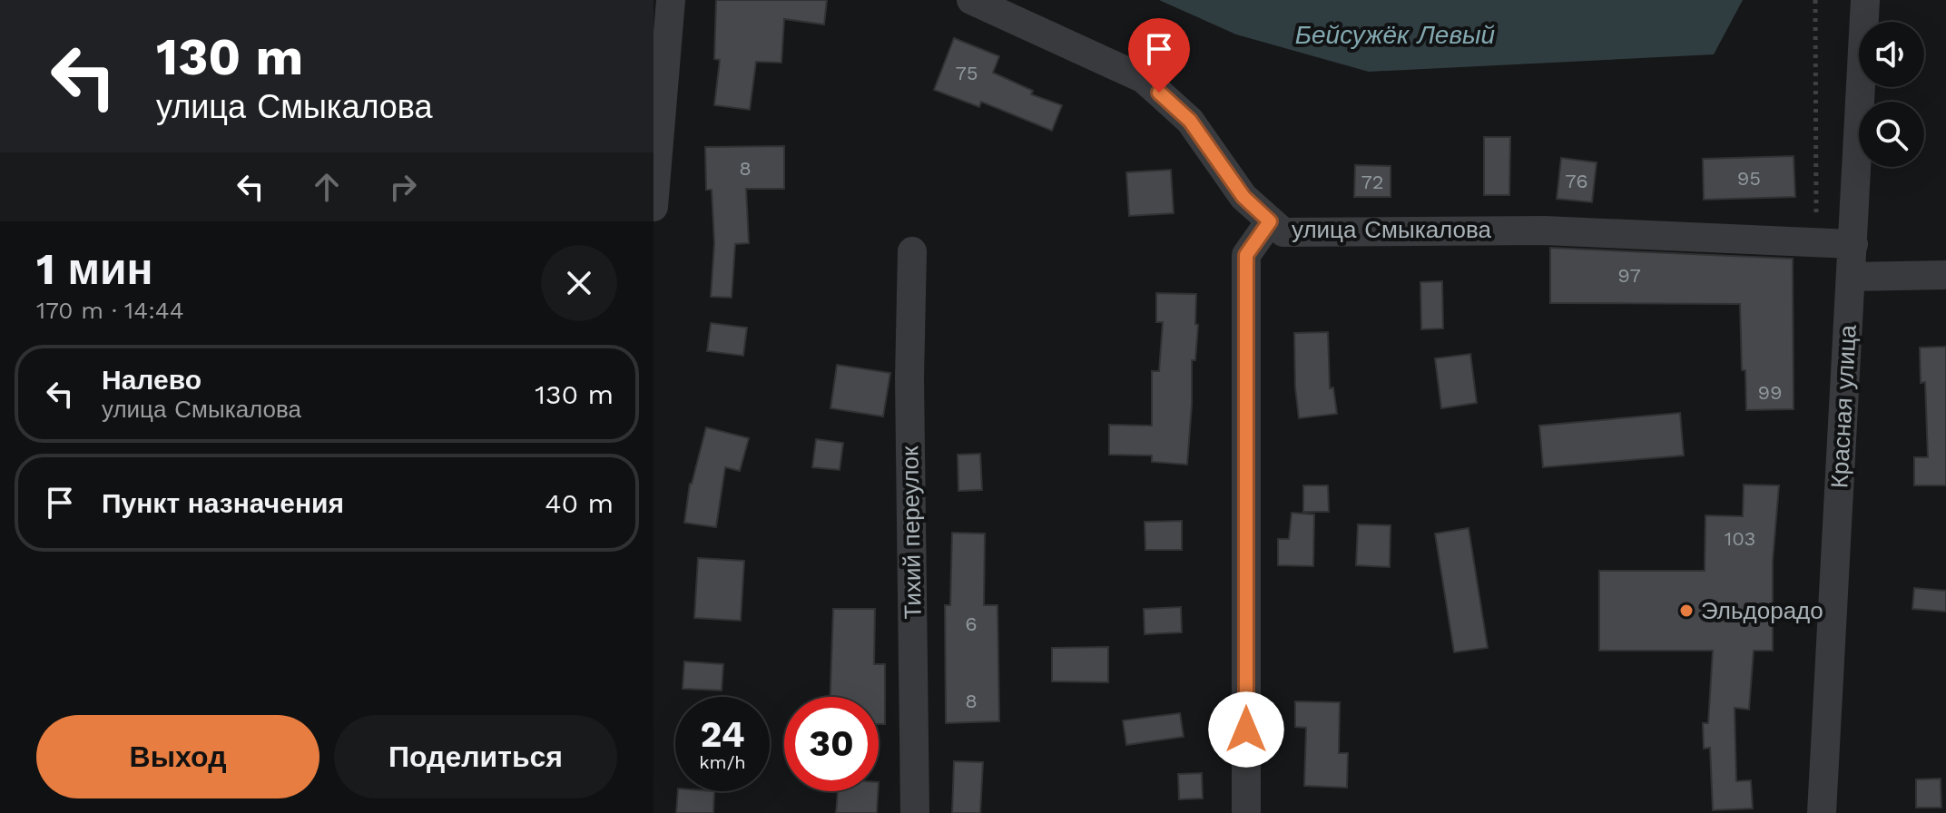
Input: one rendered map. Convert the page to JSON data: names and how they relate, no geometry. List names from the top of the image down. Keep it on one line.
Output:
{"streets":{"street":["улица Смыкалова","Красная улица","Тихий переулок"]},"crossings":[["улица Смыкалова","Красная улица"]],"water":["Бейсужёк Левый"],"places":["Эльдорадо"],"house_numbers":["75","8","95","76","72","97","99","103","6","8"],"page":{"turn":["130 m","улица Смыкалова"],"heading":["1 мин","170 m · 14:44"],"list":[{"name":"Налево","note":"улица Смыкалова","value":"130 m"},{"name":"Пункт назначения","value":"40 m"}],"speed":"24 km/h","limit":"30","buttons":["Выход","Поделиться"]}}
